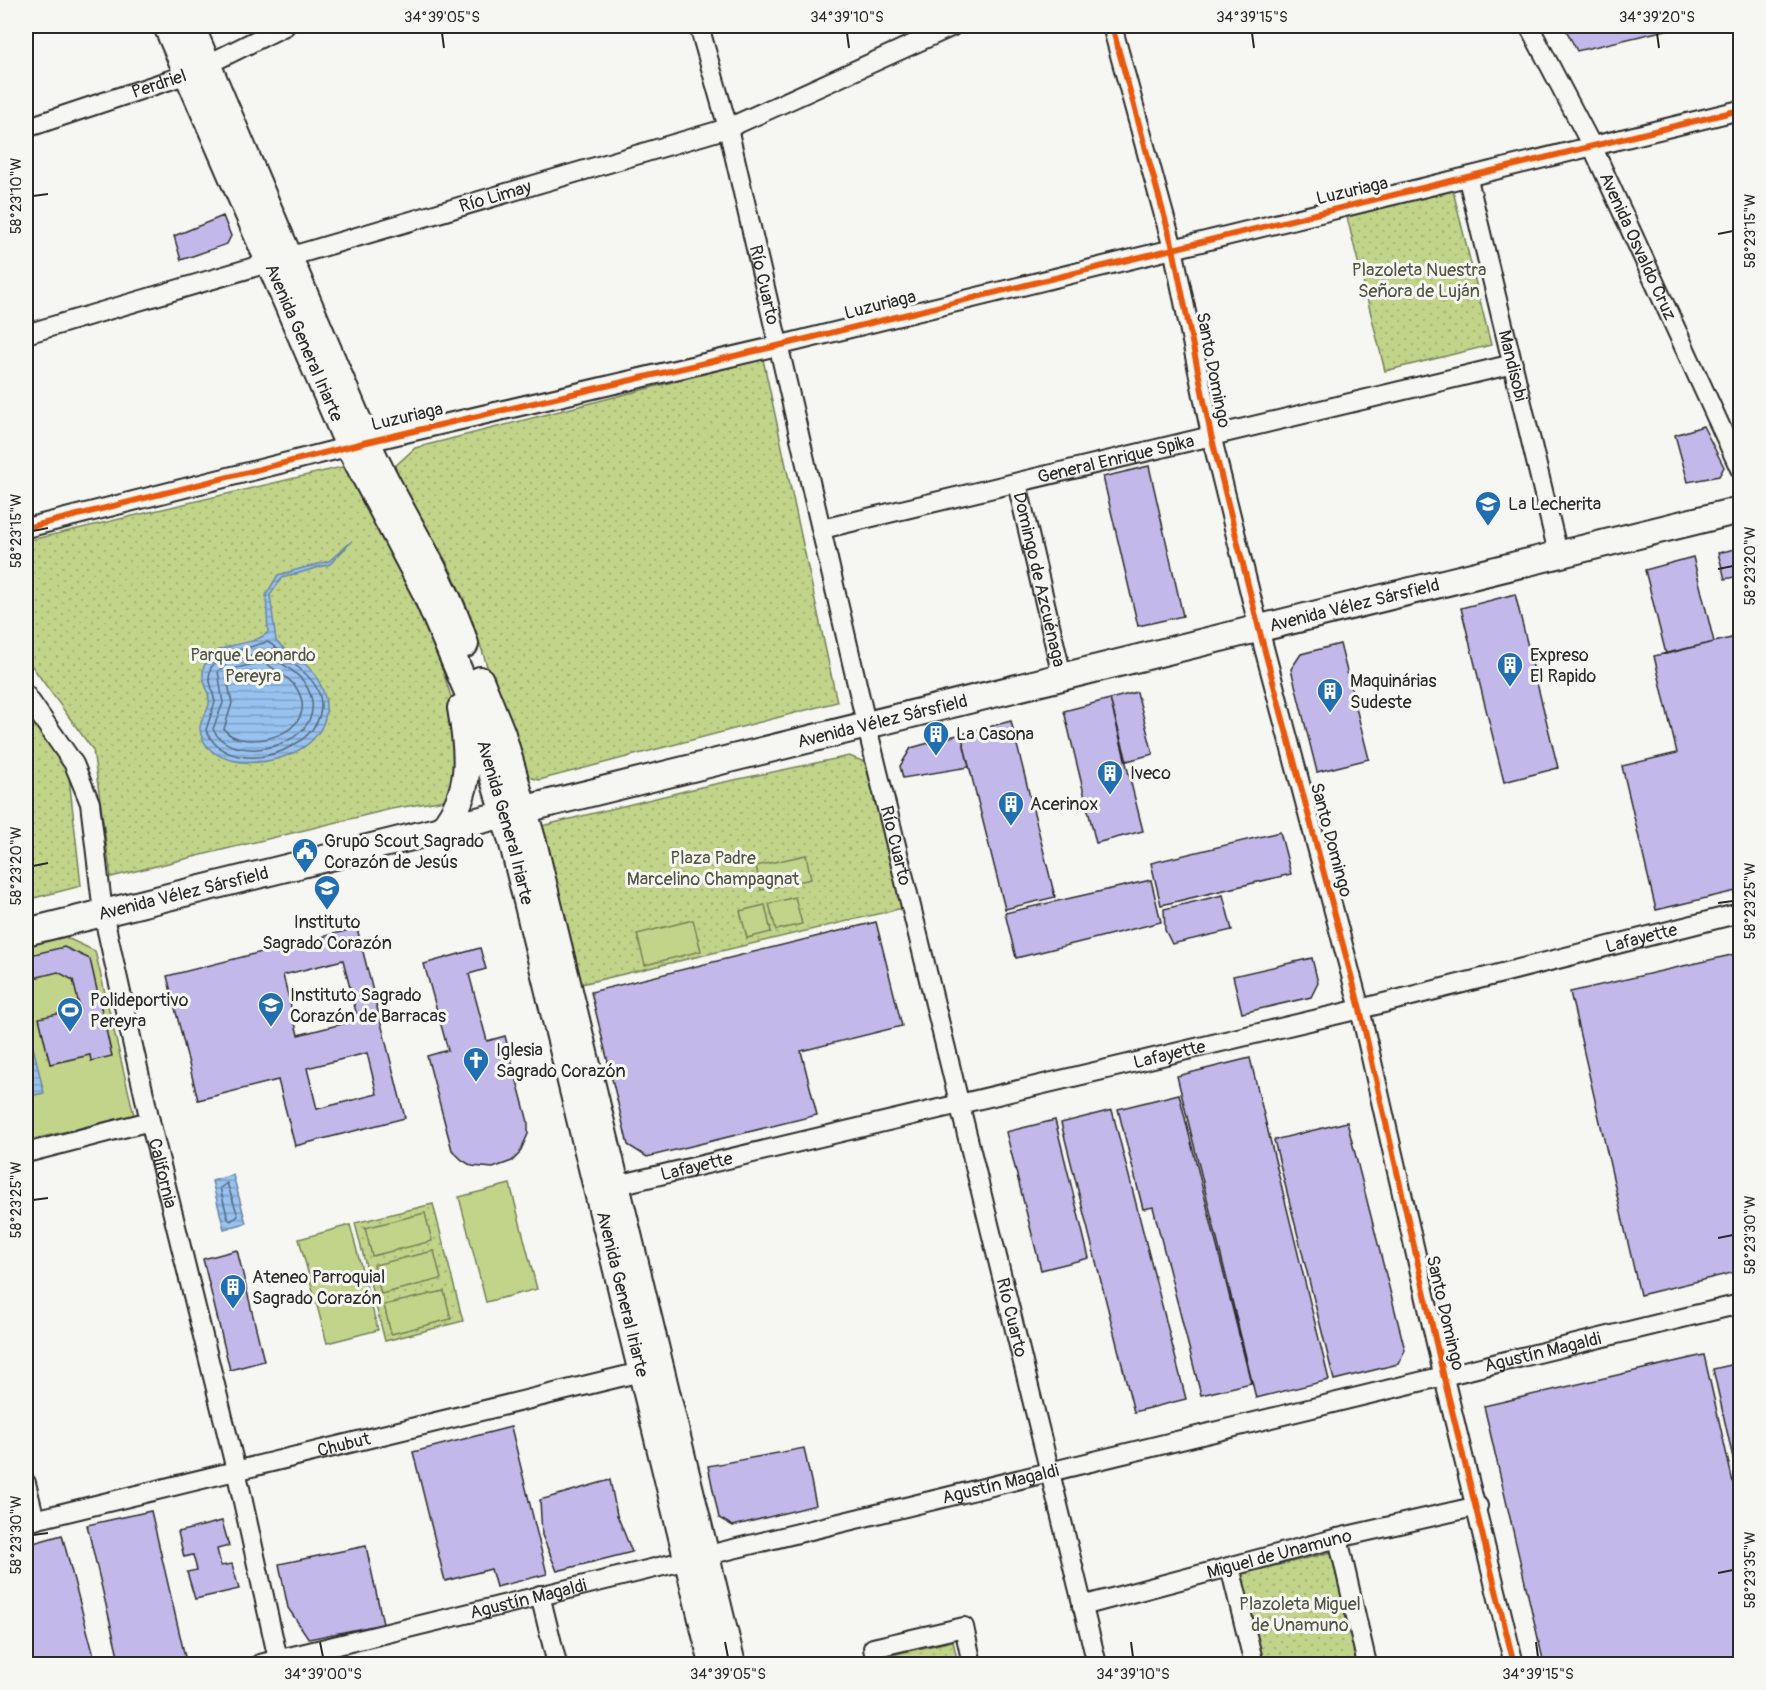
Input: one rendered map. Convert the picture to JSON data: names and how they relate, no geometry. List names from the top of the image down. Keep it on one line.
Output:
{"streets":{"main road":["Avenida General Iriarte","Avenida Vélez Sársfield"],"street":["Perdriel","Luzuriaga","Río Limay","Avenida Osvaldo Cruz","Río Cuarto","Mandisobi","Santo Domingo","General Enrique Spika","Domingo de Azcuénaga","Lafayette","California","Agustín Magaldi","Chubut","Miguel de Unamuno"]},"crossings":[["Perdriel","Avenida General Iriarte"],["Luzuriaga","Avenida Osvaldo Cruz"],["Luzuriaga","Río Cuarto"],["Luzuriaga","Avenida General Iriarte"],["Luzuriaga","Mandisobi"],["Luzuriaga","Santo Domingo"],["Río Limay","Río Cuarto"],["Río Limay","Avenida General Iriarte"],["Río Cuarto","General Enrique Spika"],["Río Cuarto","Avenida Vélez Sársfield"],["Río Cuarto","Lafayette"],["Río Cuarto","Agustín Magaldi"],["Río Cuarto","Miguel de Unamuno"],["Avenida General Iriarte","Avenida Vélez Sársfield"],["Avenida General Iriarte","Lafayette"],["Avenida General Iriarte","Agustín Magaldi"],["Avenida General Iriarte","Chubut"],["Mandisobi","General Enrique Spika"],["Mandisobi","Avenida Vélez Sársfield"],["Santo Domingo","General Enrique Spika"],["Santo Domingo","Avenida Vélez Sársfield"],["Santo Domingo","Lafayette"],["Santo Domingo","Agustín Magaldi"],["Santo Domingo","Miguel de Unamuno"],["General Enrique Spika","Domingo de Azcuénaga"],["Domingo de Azcuénaga","Avenida Vélez Sársfield"],["Avenida Vélez Sársfield","California"],["California","Agustín Magaldi"],["California","Chubut"]],"parks":["Plazoleta Nuestra Señora de Luján","Parque Leonardo Pereyra","Plaza Padre Marcelino Champagnat","Plazoleta Miguel de Unamuno"],"places":{"school or university":["La Lecherita","Instituto Sagrado Corazón","Instituto Sagrado Corazón de Barracas"],"building":["Expreso El Rapido","Maquinárias Sudeste","La Casona","Iveco","Acerinox","Ateneo Parroquial Sagrado Corazón"],"public building":["Grupo Scout Sagrado Corazón de Jesús"],"sports":["Polideportivo Pereyra"],"church":["Iglesia Sagrado Corazón"]},"coordinates":["34°39'05\"S","34°39'10\"S","34°39'15\"S","34°39'20\"S","58°23'10\"W","58°23'15\"W","58°23'20\"W","58°23'25\"W","58°23'30\"W","58°23'35\"W","34°39'00\"S"]}
